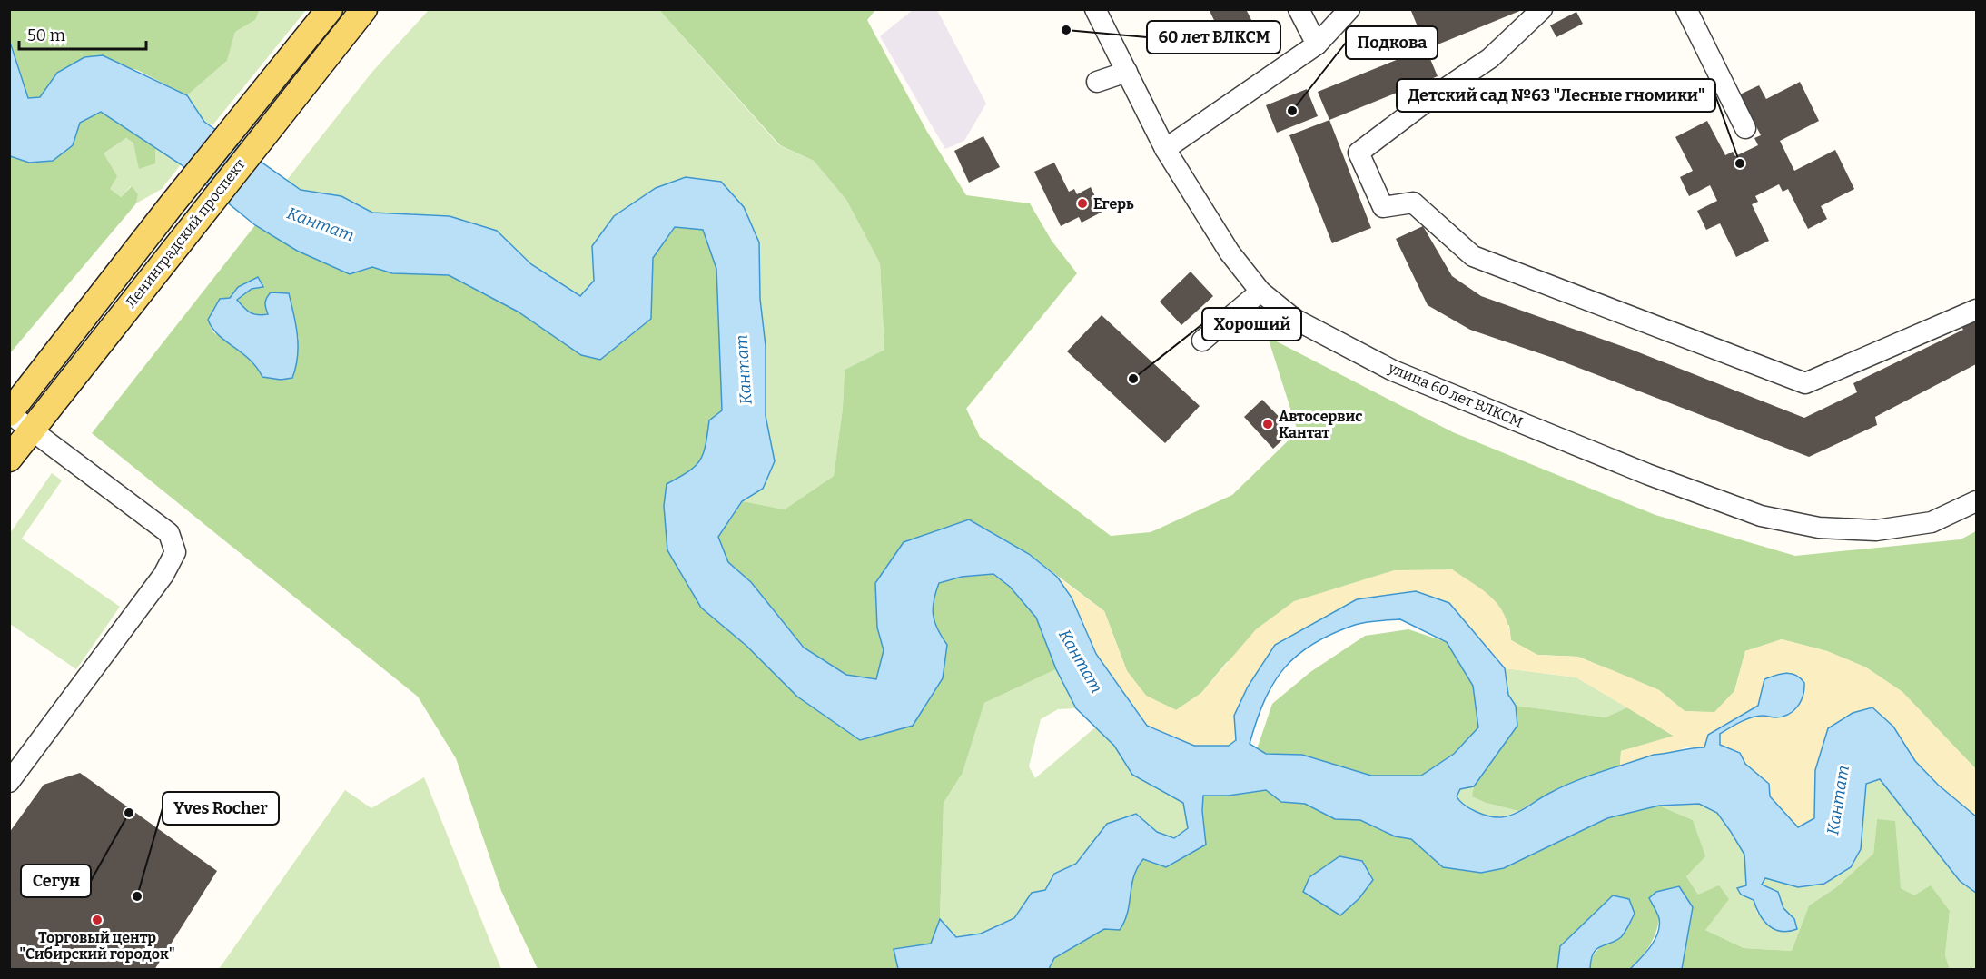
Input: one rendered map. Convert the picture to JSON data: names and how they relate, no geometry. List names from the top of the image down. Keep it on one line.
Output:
{"streets":{"main road":["Ленинградский проспект"],"street":["улица 60 лет ВЛКСМ"]},"water":["Кантат"],"places":["60 лет ВЛКСМ","Подкова","Детский сад №63 \"Лесные гномики\"","Егерь","Хороший","Автосервис Кантат","Сегун","Yves Rocher","Торговый центр \"Сибирский городок\""],"scale_bar":"50 m"}
